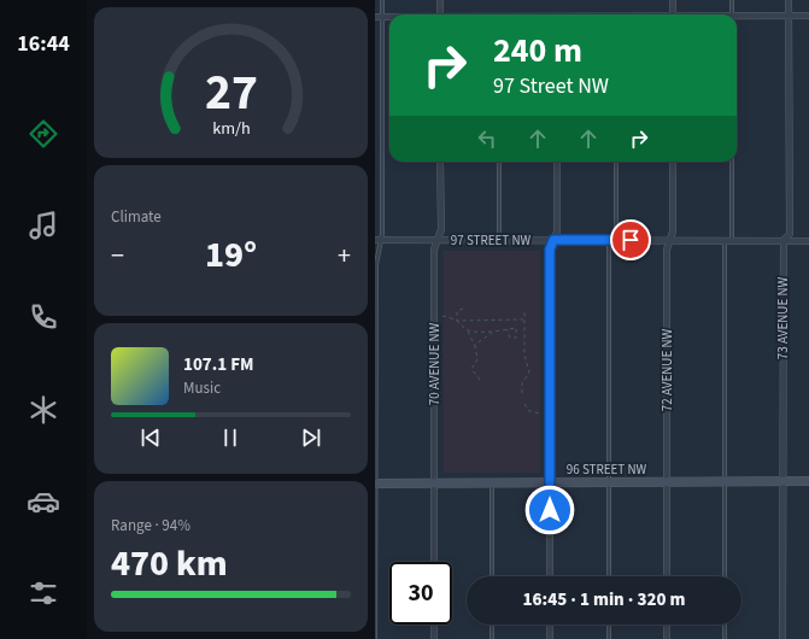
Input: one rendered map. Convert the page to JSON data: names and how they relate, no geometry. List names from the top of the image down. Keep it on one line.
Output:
{"streets":{"street":["97 STREET NW","73 AVENUE NW","70 AVENUE NW","72 AVENUE NW","96 STREET NW"]},"crossings":[["97 STREET NW","73 AVENUE NW"],["97 STREET NW","70 AVENUE NW"],["97 STREET NW","72 AVENUE NW"],["73 AVENUE NW","96 STREET NW"],["70 AVENUE NW","96 STREET NW"],["72 AVENUE NW","96 STREET NW"]],"page":{"tabs":"16:44","turn":["240 m","97 Street NW"],"tile":["Climate",["Range · 94%","470 km"]],"heat":["−","19°","+"],"song":["107.1 FM","Music"],"limit":"30","trip":"16:45 · 1 min · 320 m","gauge":["27","km/h"]}}
